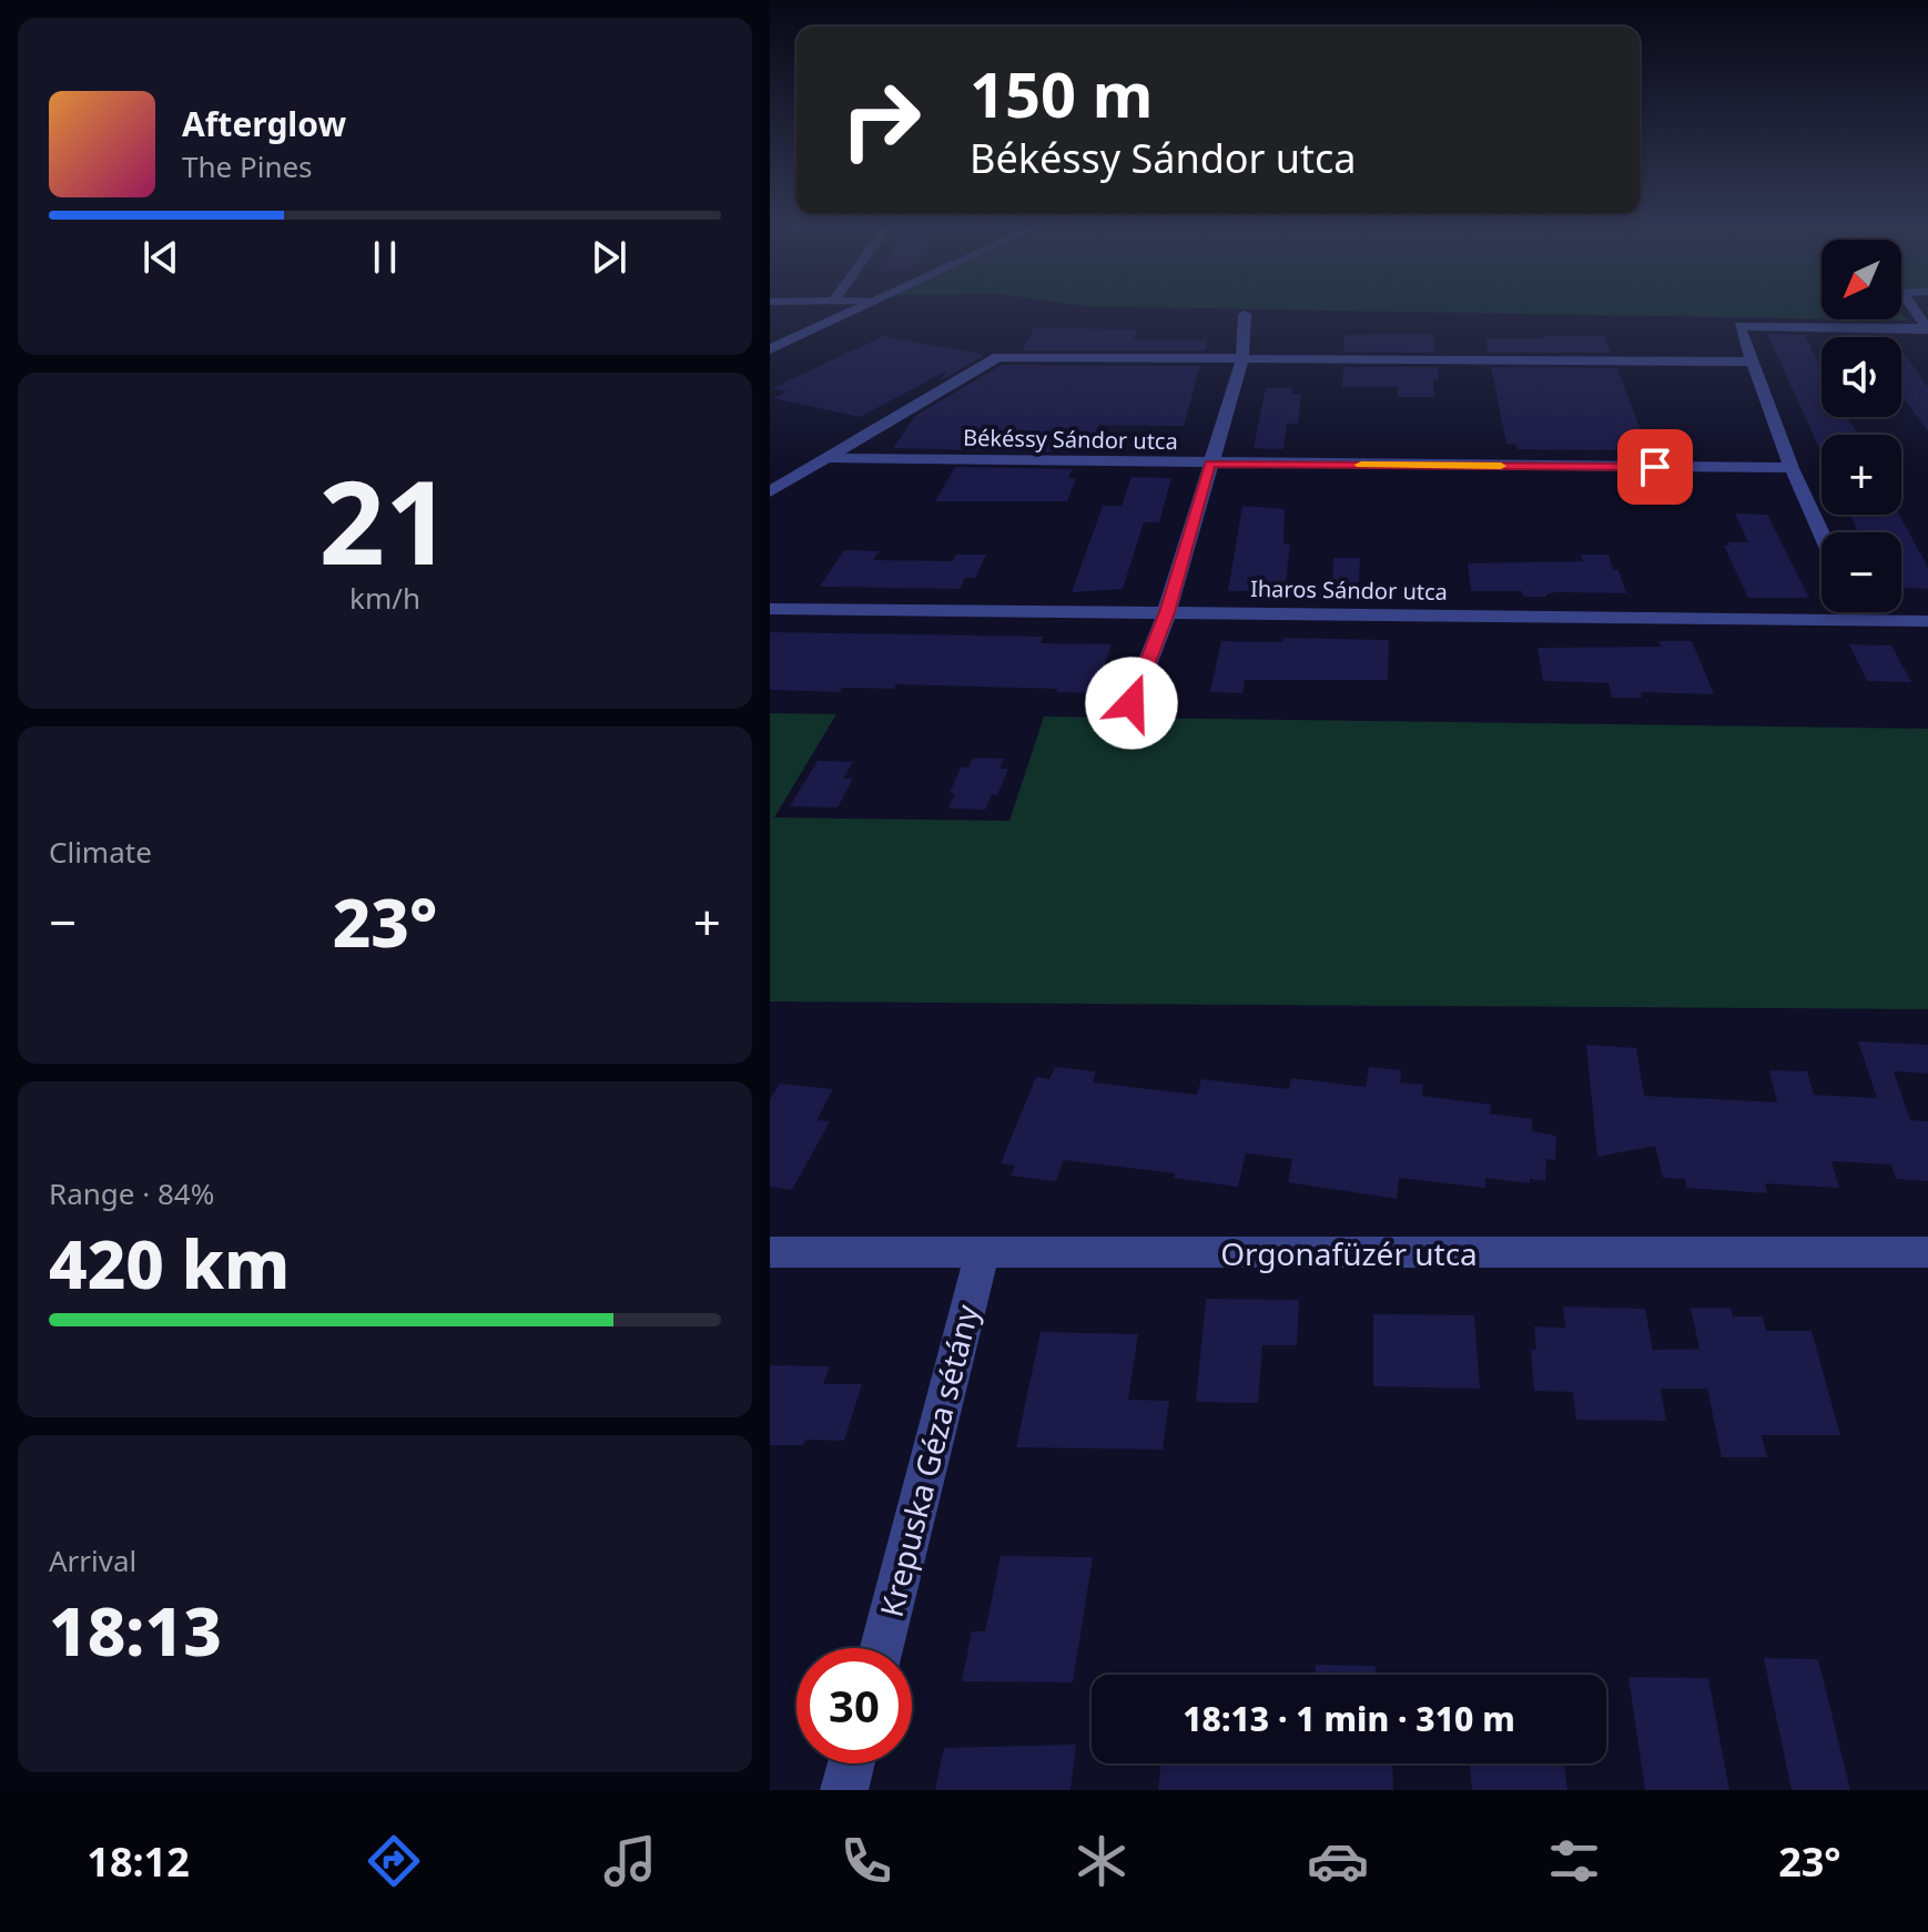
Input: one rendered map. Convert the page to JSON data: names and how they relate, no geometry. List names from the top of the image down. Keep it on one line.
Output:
{"streets":{"street":["Békéssy Sándor utca","Iharos Sándor utca","Orgonafüzér utca","Krepuska Géza sétány"]},"crossings":[["Orgonafüzér utca","Krepuska Géza sétány"]],"north":"bottom left","page":{"turn":["150 m","Békéssy Sándor utca"],"song":["Afterglow","The Pines"],"map_buttons":["+","−"],"tile":[["21","km/h"],"Climate",["Range · 84%","420 km"],["Arrival","18:13"]],"heat":["−","23°","+"],"limit":"30","trip":"18:13 · 1 min · 310 m","tabs":["18:12","23°"]}}
